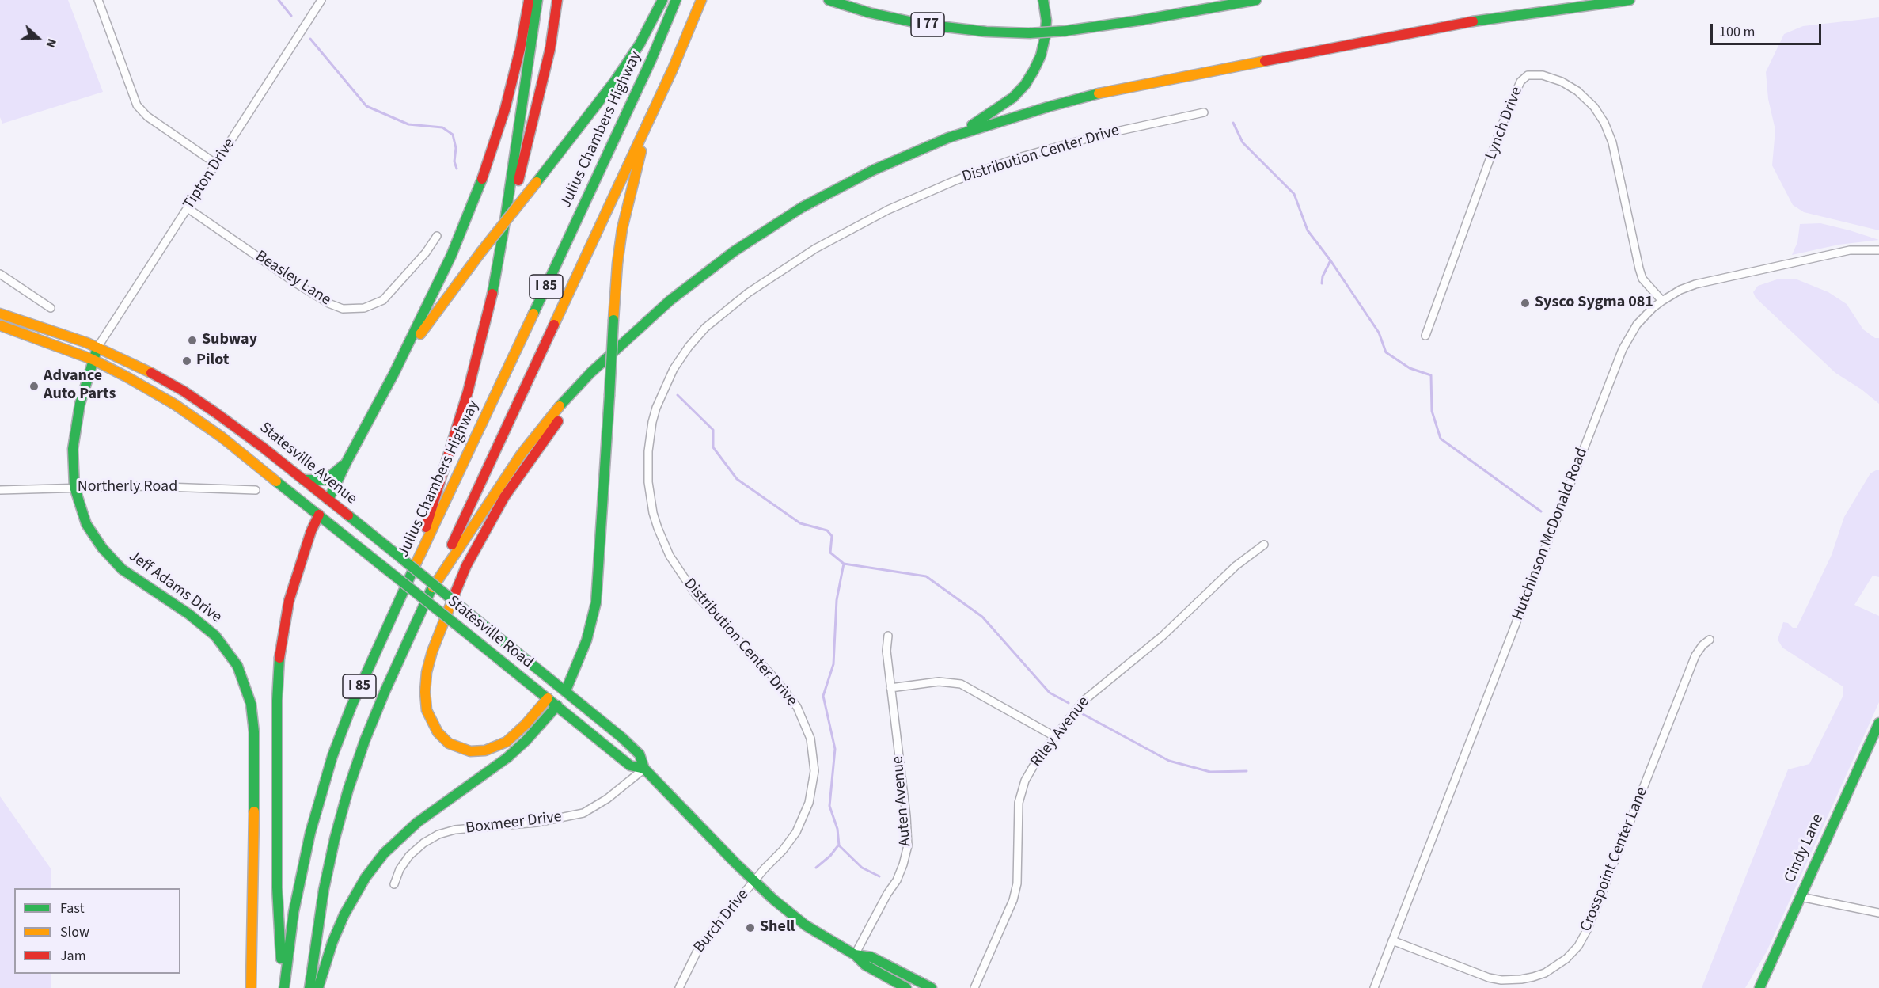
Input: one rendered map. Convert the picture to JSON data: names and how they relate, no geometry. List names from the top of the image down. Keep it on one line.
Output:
{"streets":{"main road":["I 77","Julius Chambers Highway","I 85","Statesville Avenue","Jeff Adams Drive","Statesville Road","Cindy Lane"],"street":["Lynch Drive","Distribution Center Drive","Tipton Drive","Beasley Lane","Northerly Road","Hutchinson McDonald Road","Riley Avenue","Auten Avenue","Boxmeer Drive","Crosspoint Center Lane","Burch Drive"]},"crossings":[["Lynch Drive","Hutchinson McDonald Road"],["Distribution Center Drive","Statesville Road"],["Distribution Center Drive","Burch Drive"],["Tipton Drive","Beasley Lane"],["Tipton Drive","Statesville Avenue"],["Tipton Drive","Jeff Adams Drive"],["Statesville Avenue","Jeff Adams Drive"],["Statesville Avenue","Statesville Road"],["Northerly Road","Jeff Adams Drive"],["Hutchinson McDonald Road","Crosspoint Center Lane"],["Statesville Road","Auten Avenue"],["Statesville Road","Boxmeer Drive"],["Statesville Road","Burch Drive"]],"places":["Sysco Sygma 081","Subway","Pilot","Advance Auto Parts","Shell"],"legend":["Fast","Slow","Jam"],"scale_bar":"100 m","north":"right"}
